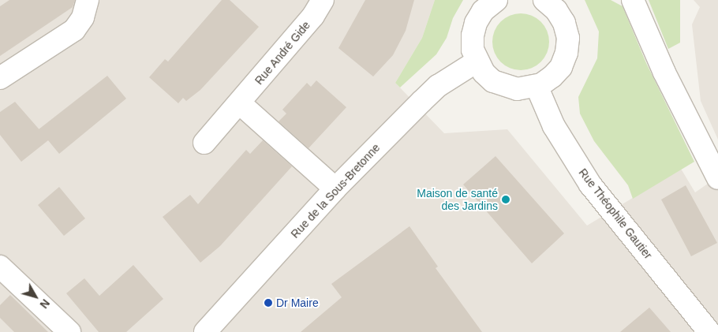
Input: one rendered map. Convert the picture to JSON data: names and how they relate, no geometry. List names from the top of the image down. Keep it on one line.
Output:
{"streets":{"street":["Rue André Gide","Rue de la Sous-Bretonne","Rue Théophile Gautier"]},"places":["Maison de santé des Jardins","Dr Maire"],"north":"bottom right"}
